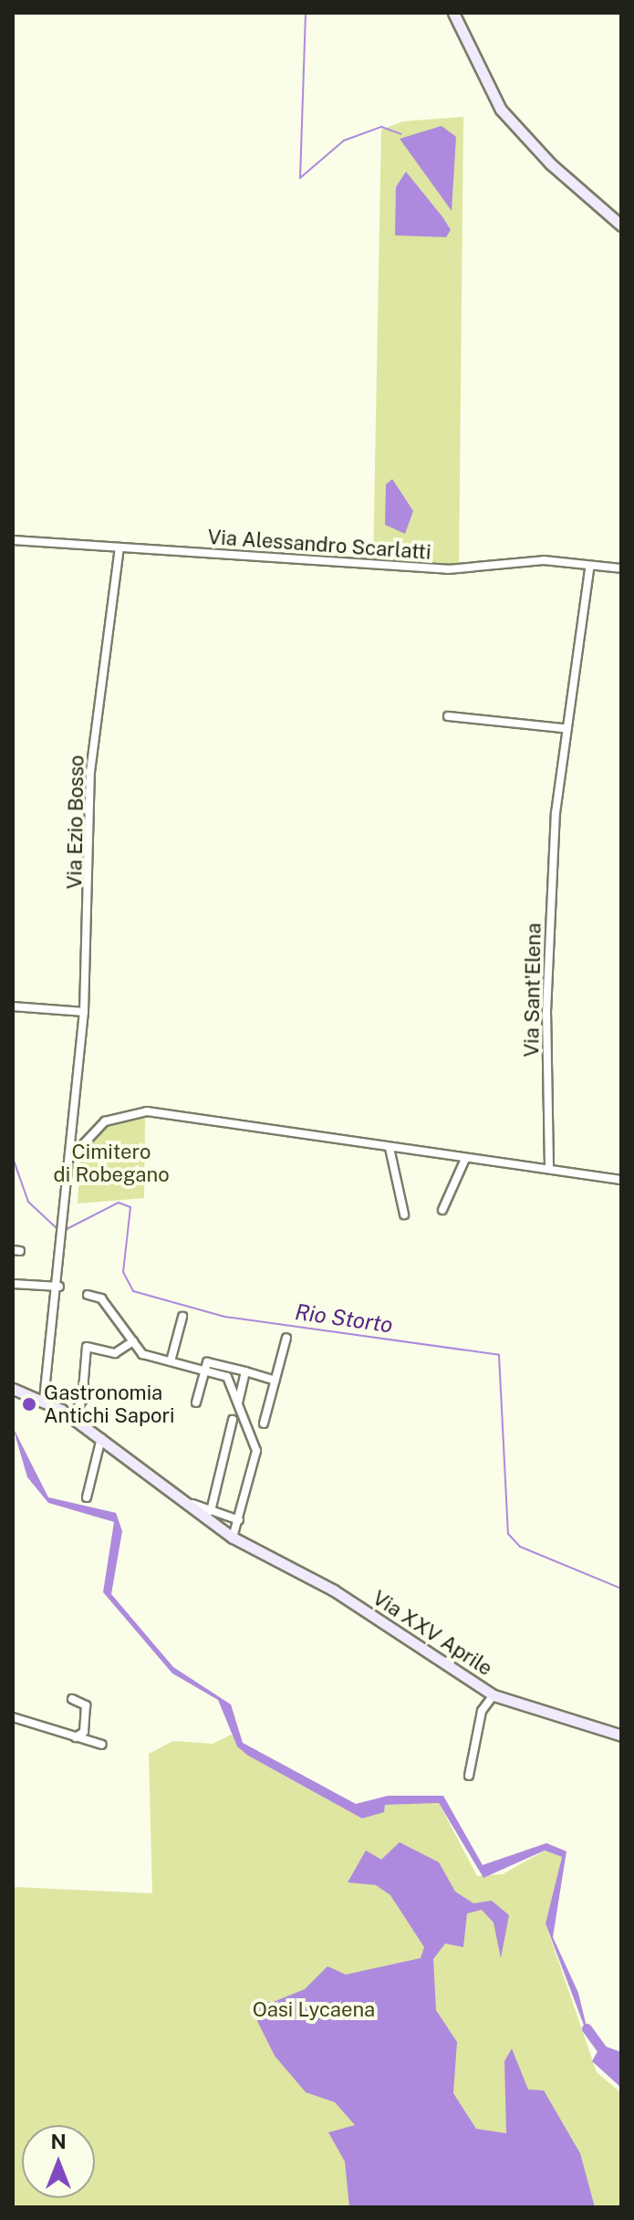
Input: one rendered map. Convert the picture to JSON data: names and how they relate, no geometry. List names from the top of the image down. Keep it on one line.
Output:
{"streets":{"main road":["Via XXV Aprile"],"street":["Via Alessandro Scarlatti","Via Ezio Bosso","Via Sant'Elena"]},"crossings":[["Via Alessandro Scarlatti","Via Ezio Bosso"],["Via Alessandro Scarlatti","Via Sant'Elena"]],"water":["Rio Storto"],"parks":["Cimitero di Robegano","Oasi Lycaena"],"places":["Gastronomia Antichi Sapori"],"north":"top"}
